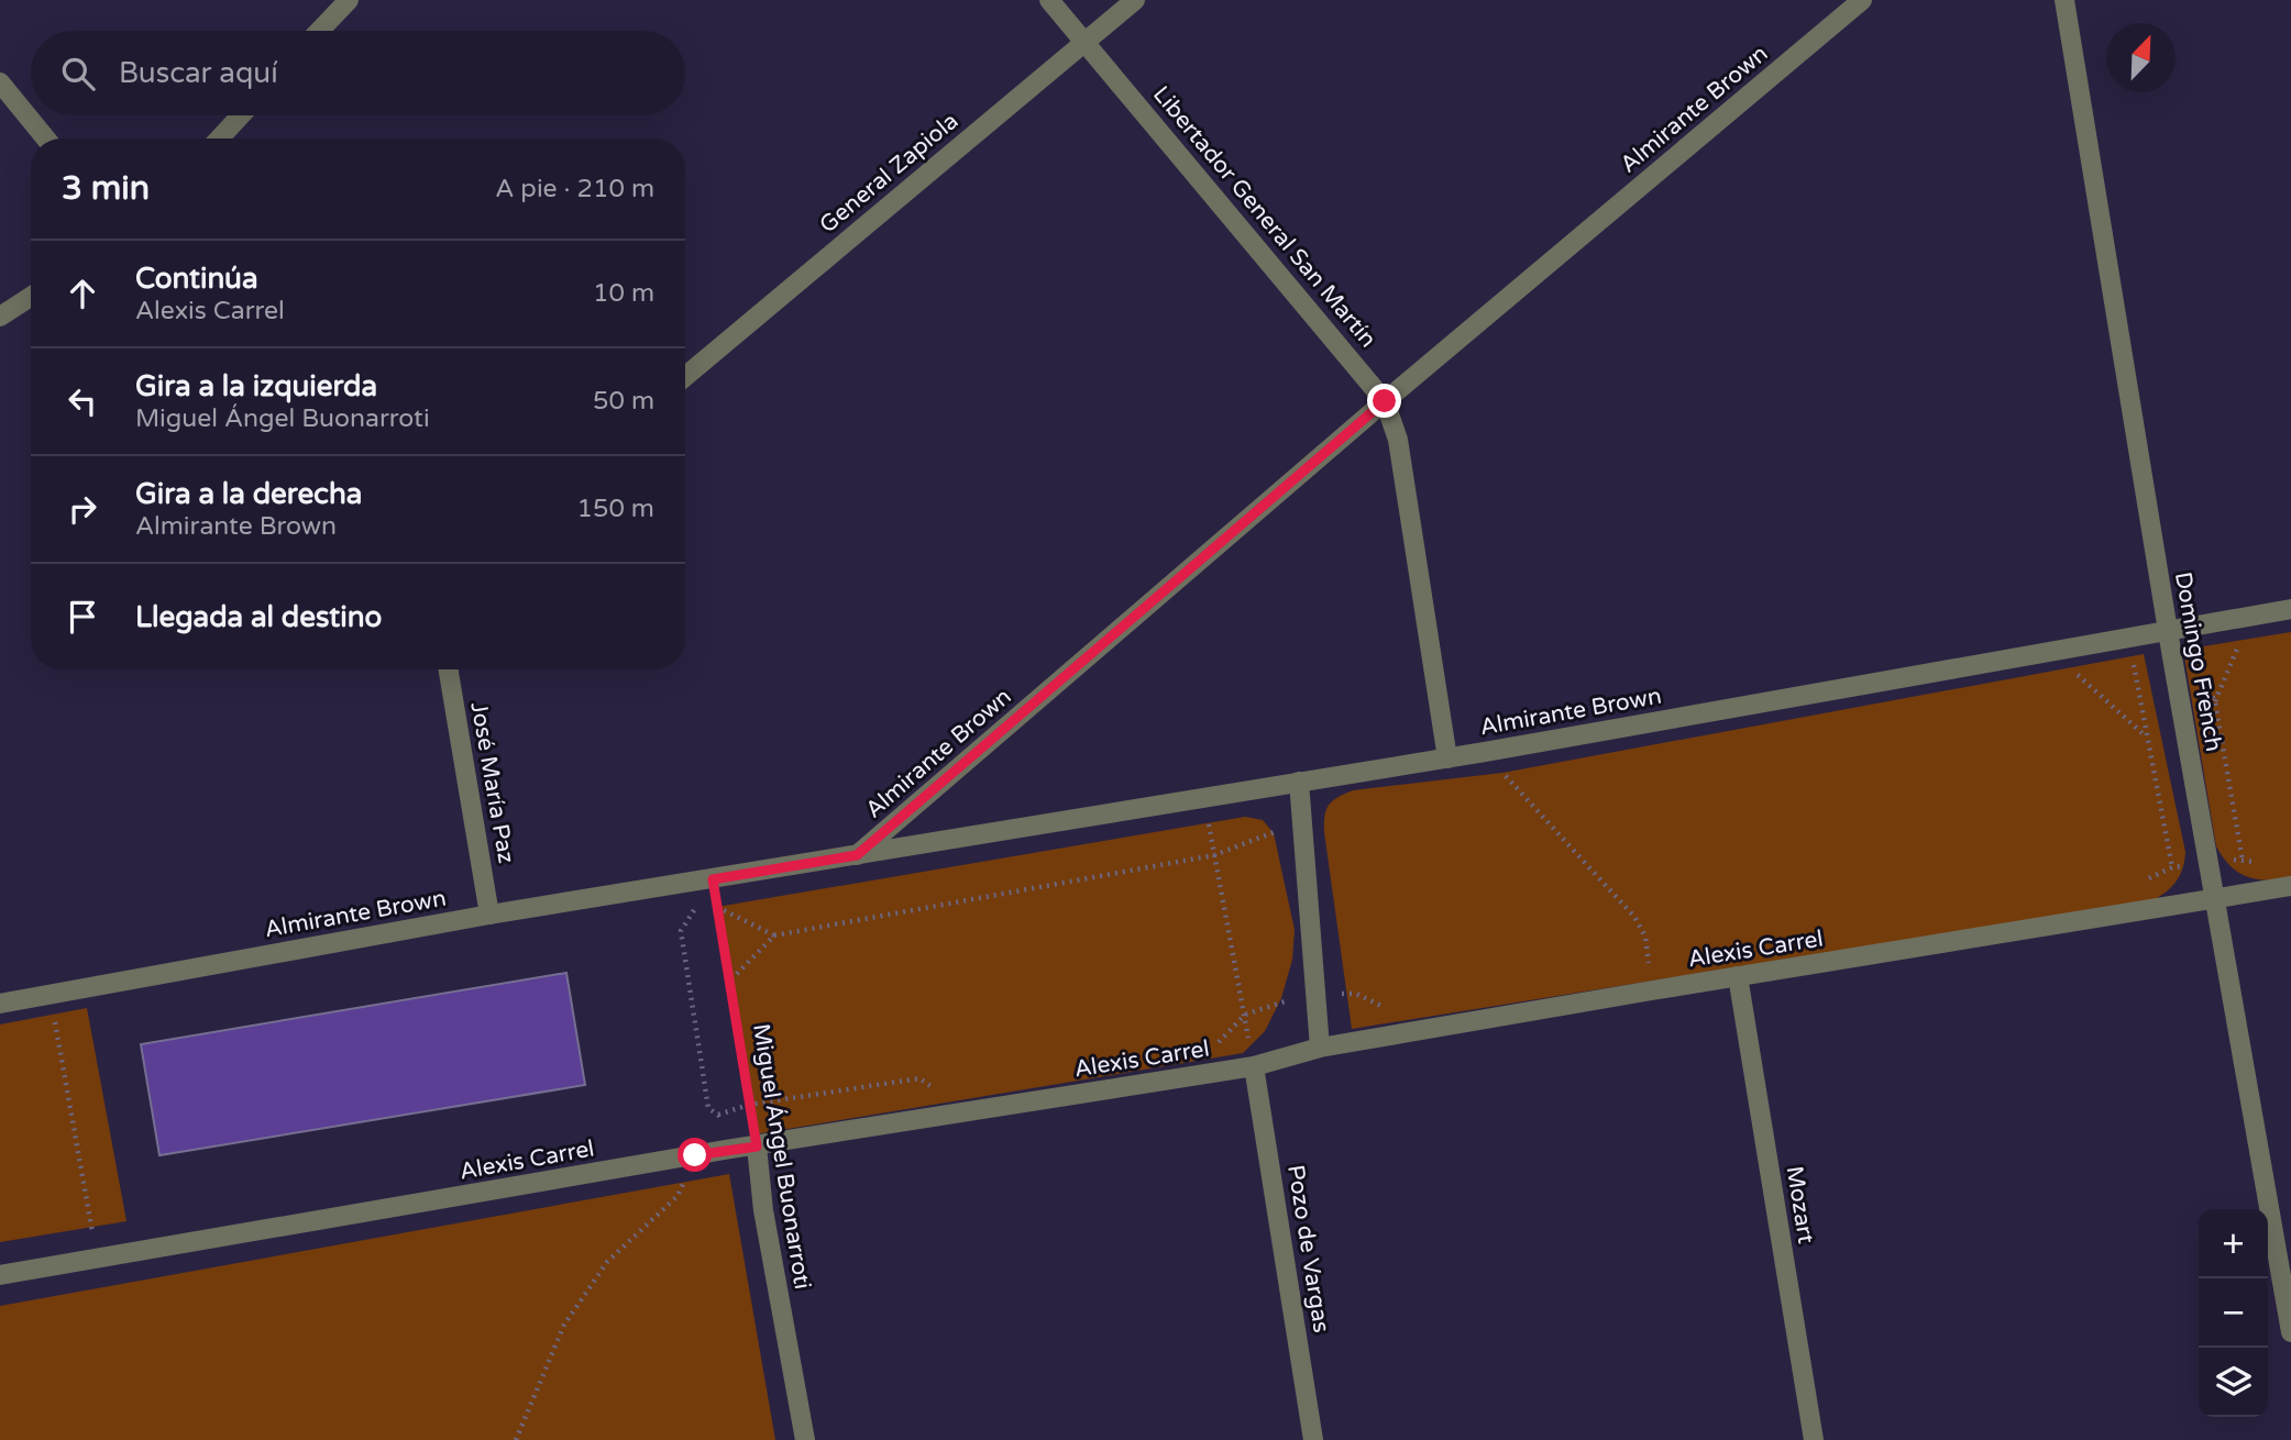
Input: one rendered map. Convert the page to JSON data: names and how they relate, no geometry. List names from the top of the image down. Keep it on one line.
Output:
{"streets":{"street":["Almirante Brown","General Zapiola","Libertador General San Martín","Domingo French","José María Paz","Alexis Carrel","Miguel Ángel Buonarroti","Mozart","Pozo de Vargas"]},"crossings":[["Almirante Brown","Libertador General San Martín"],["Almirante Brown","Domingo French"],["Almirante Brown","José María Paz"],["Almirante Brown","Miguel Ángel Buonarroti"],["General Zapiola","Libertador General San Martín"],["Domingo French","Alexis Carrel"],["Alexis Carrel","Miguel Ángel Buonarroti"],["Alexis Carrel","Mozart"],["Alexis Carrel","Pozo de Vargas"]],"north":"top right","page":{"search":"Buscar aquí","heading":["3 min","A pie · 210 m"],"list":[["Continúa","Alexis Carrel","10 m"],["Gira a la izquierda","Miguel Ángel Buonarroti","50 m"],["Gira a la derecha","Almirante Brown","150 m"],"Llegada al destino"],"map_buttons":["+","−"]}}
